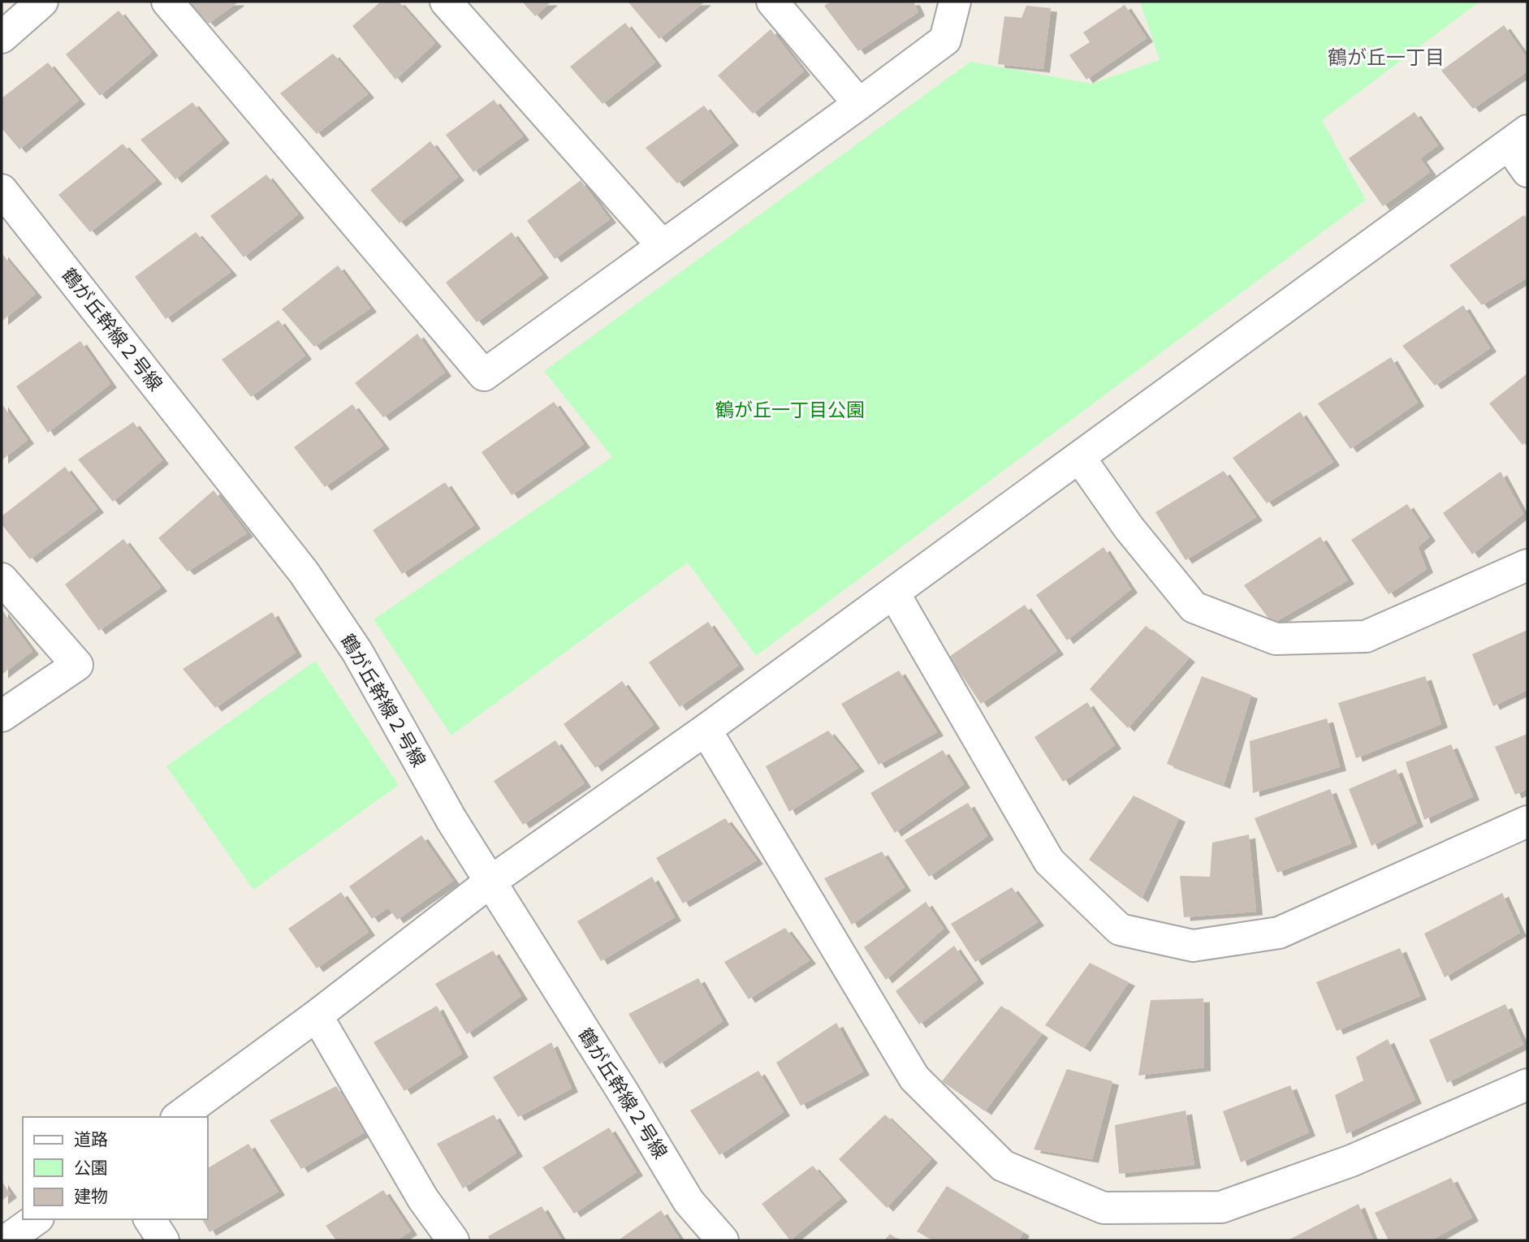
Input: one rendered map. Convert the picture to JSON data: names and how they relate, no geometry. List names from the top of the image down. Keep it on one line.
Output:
{"streets":{"street":["鶴が丘幹線２号線"]},"districts":["鶴が丘一丁目"],"parks":["鶴が丘一丁目公園"],"legend":["道路","公園","建物"]}
